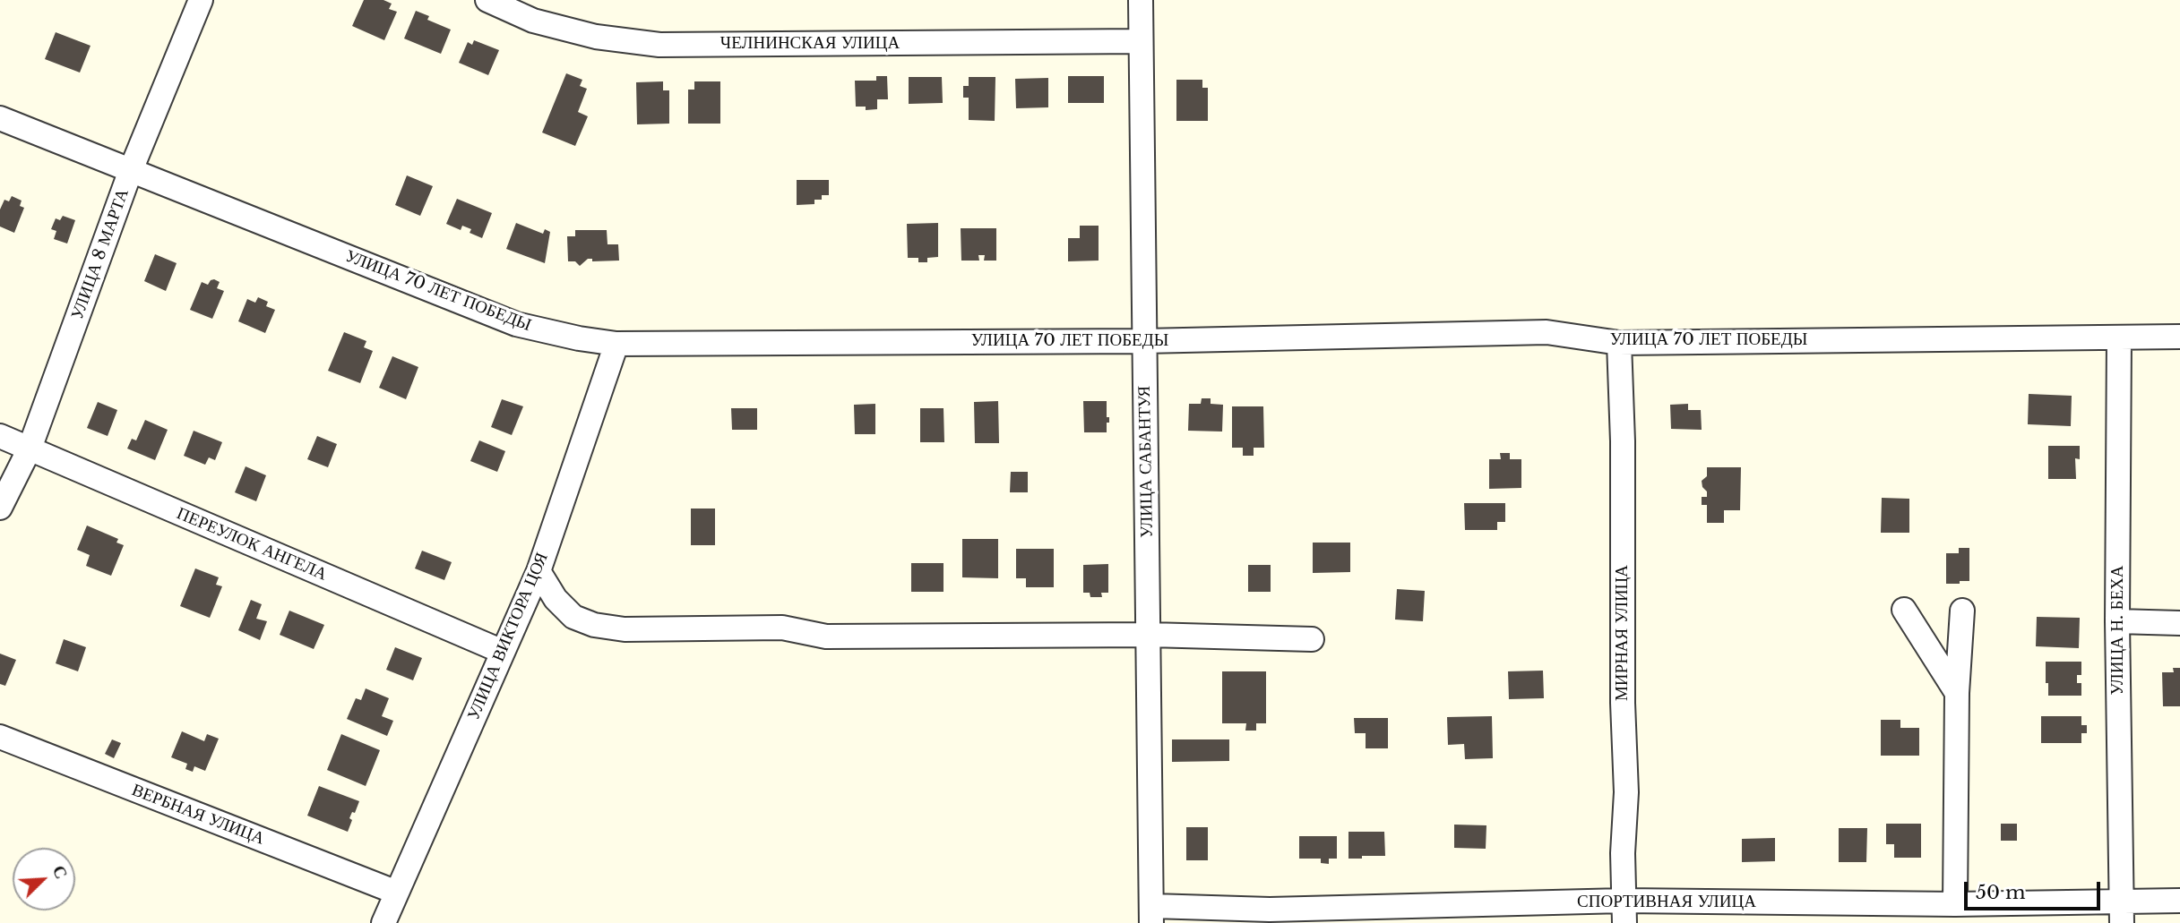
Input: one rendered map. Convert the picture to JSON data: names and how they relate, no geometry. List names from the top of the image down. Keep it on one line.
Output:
{"streets":{"street":["ЧЕЛНИНСКАЯ УЛИЦА","УЛИЦА 8 МАРТА","УЛИЦА 70 ЛЕТ ПОБЕДЫ","УЛИЦА САБАНТУЯ","ПЕРЕУЛОК АНГЕЛА","УЛИЦА Н. БЕХА","МИРНАЯ УЛИЦА","УЛИЦА ВИКТОРА ЦОЯ","ВЕРБНАЯ УЛИЦА","СПОРТИВНАЯ УЛИЦА"]},"crossings":[["ЧЕЛНИНСКАЯ УЛИЦА","УЛИЦА САБАНТУЯ"],["УЛИЦА 8 МАРТА","УЛИЦА 70 ЛЕТ ПОБЕДЫ"],["УЛИЦА 8 МАРТА","ПЕРЕУЛОК АНГЕЛА"],["УЛИЦА 70 ЛЕТ ПОБЕДЫ","УЛИЦА САБАНТУЯ"],["УЛИЦА 70 ЛЕТ ПОБЕДЫ","УЛИЦА Н. БЕХА"],["УЛИЦА 70 ЛЕТ ПОБЕДЫ","МИРНАЯ УЛИЦА"],["УЛИЦА 70 ЛЕТ ПОБЕДЫ","УЛИЦА ВИКТОРА ЦОЯ"],["УЛИЦА САБАНТУЯ","СПОРТИВНАЯ УЛИЦА"],["ПЕРЕУЛОК АНГЕЛА","УЛИЦА ВИКТОРА ЦОЯ"],["УЛИЦА Н. БЕХА","СПОРТИВНАЯ УЛИЦА"],["МИРНАЯ УЛИЦА","СПОРТИВНАЯ УЛИЦА"],["УЛИЦА ВИКТОРА ЦОЯ","ВЕРБНАЯ УЛИЦА"]],"scale_bar":"50 m","north":"top right"}
